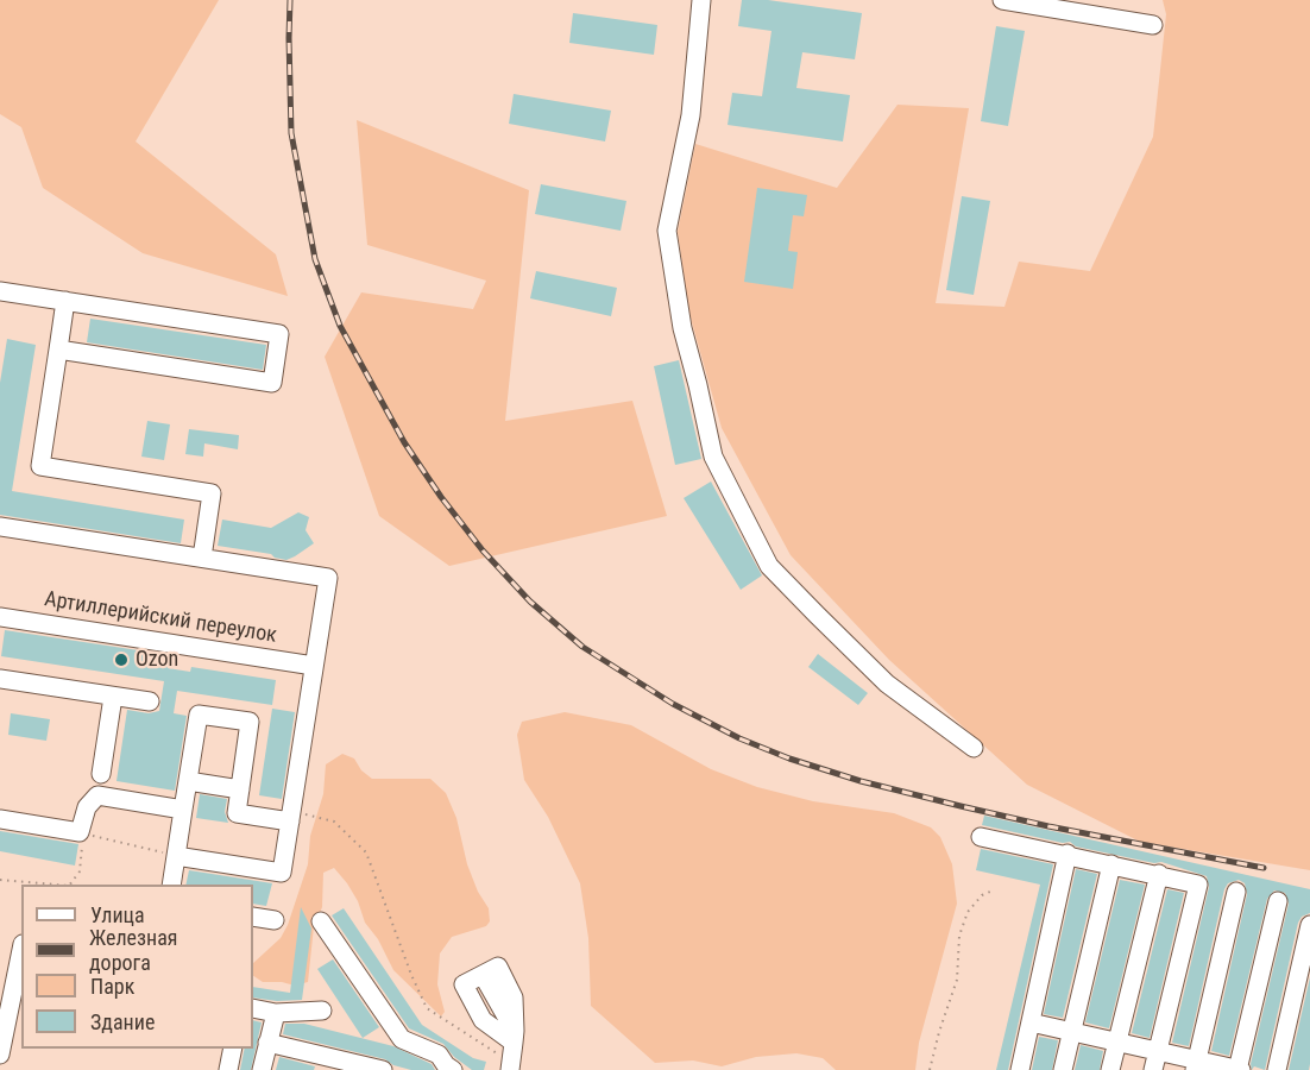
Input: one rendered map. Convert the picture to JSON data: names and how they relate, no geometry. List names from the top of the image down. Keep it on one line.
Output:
{"streets":{"street":["Артиллерийский переулок"]},"places":["Ozon"],"legend":["Улица","Железная дорога","Парк","Здание"]}
